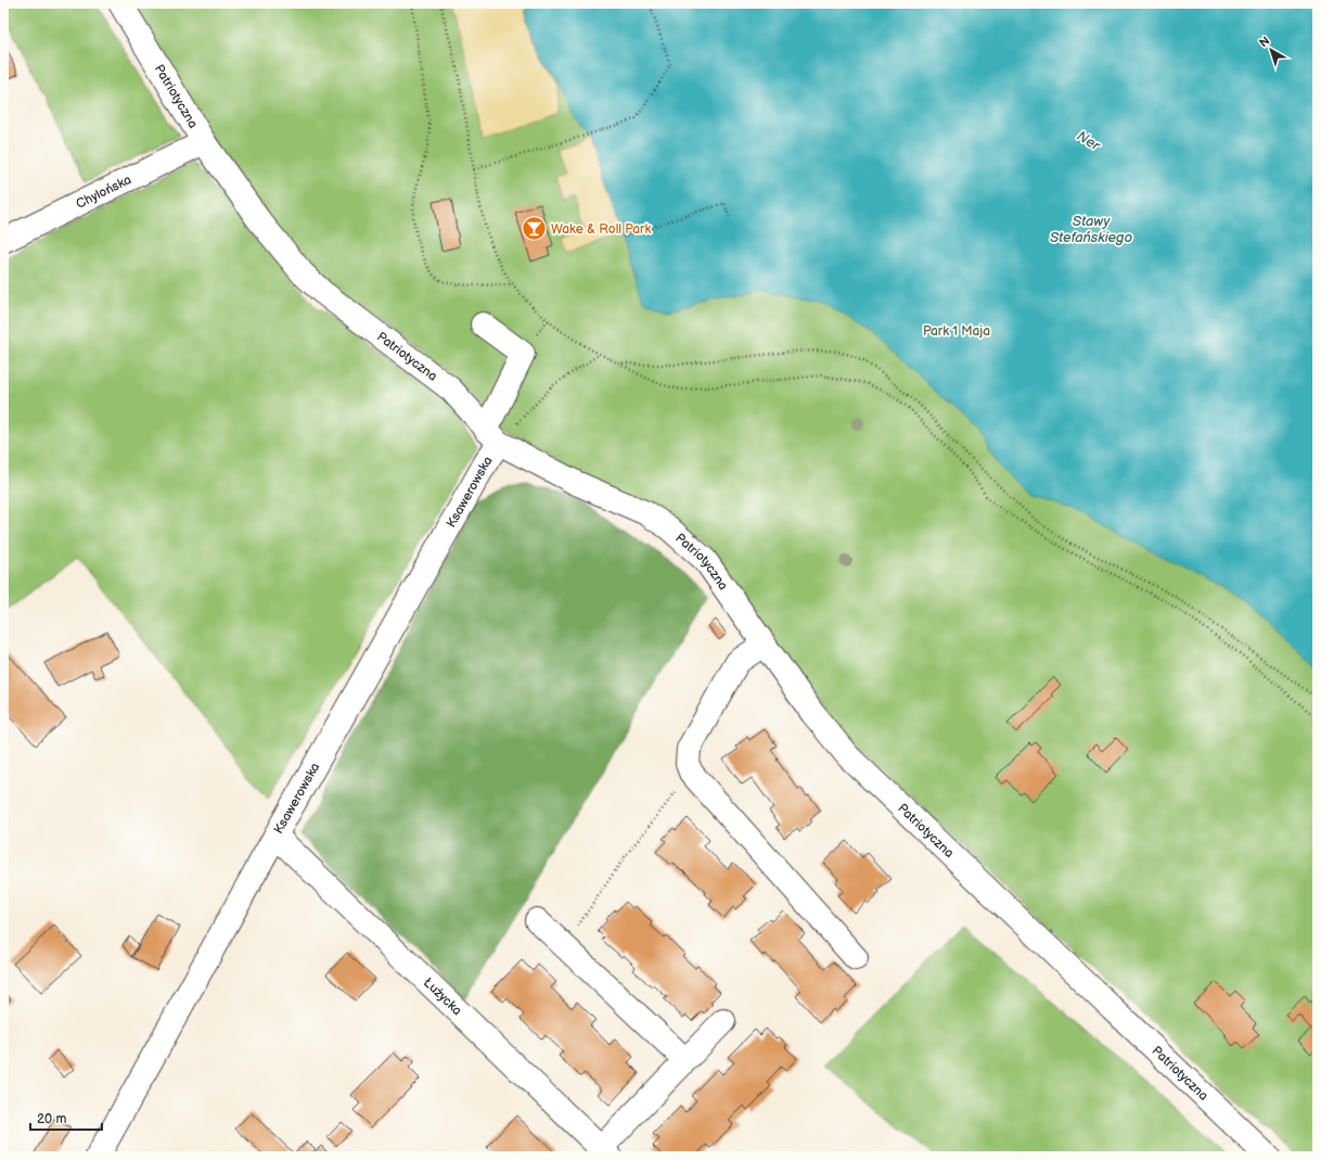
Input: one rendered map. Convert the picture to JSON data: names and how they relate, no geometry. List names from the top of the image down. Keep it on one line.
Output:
{"streets":{"street":["Patriotyczna","Chylońska","Ksawerowska","Łużycka"]},"crossings":[["Patriotyczna","Chylońska"],["Patriotyczna","Ksawerowska"],["Ksawerowska","Łużycka"]],"water":["Ner","Stawy Stefańskiego"],"parks":["Park 1 Maja"],"places":{"bar":["Wake & Roll Park"]},"scale_bar":"20 m","north":"top left"}
